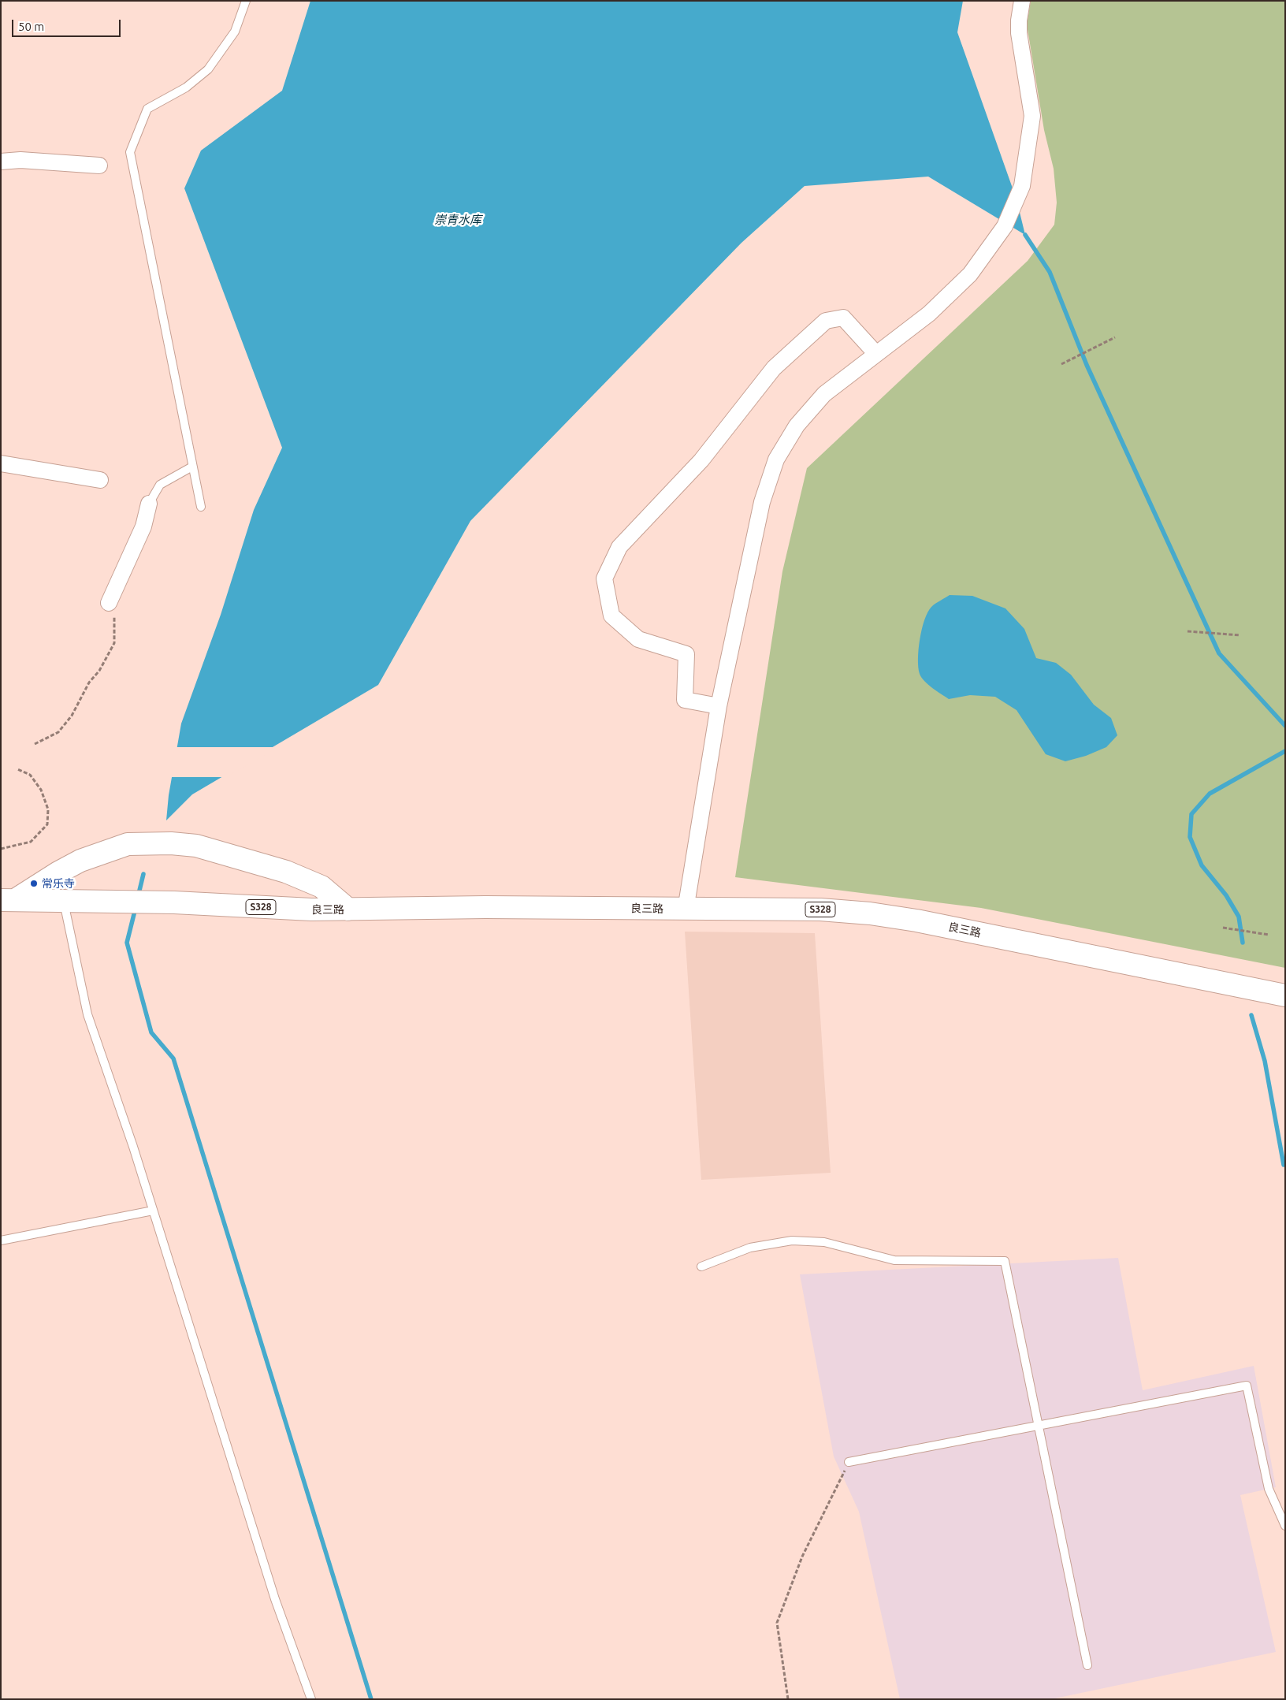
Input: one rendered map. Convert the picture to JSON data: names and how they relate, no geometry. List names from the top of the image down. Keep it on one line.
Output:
{"streets":{"main road":["S328","良三路"]},"water":["崇青水库"],"places":["常乐寺"],"scale_bar":"50 m"}
